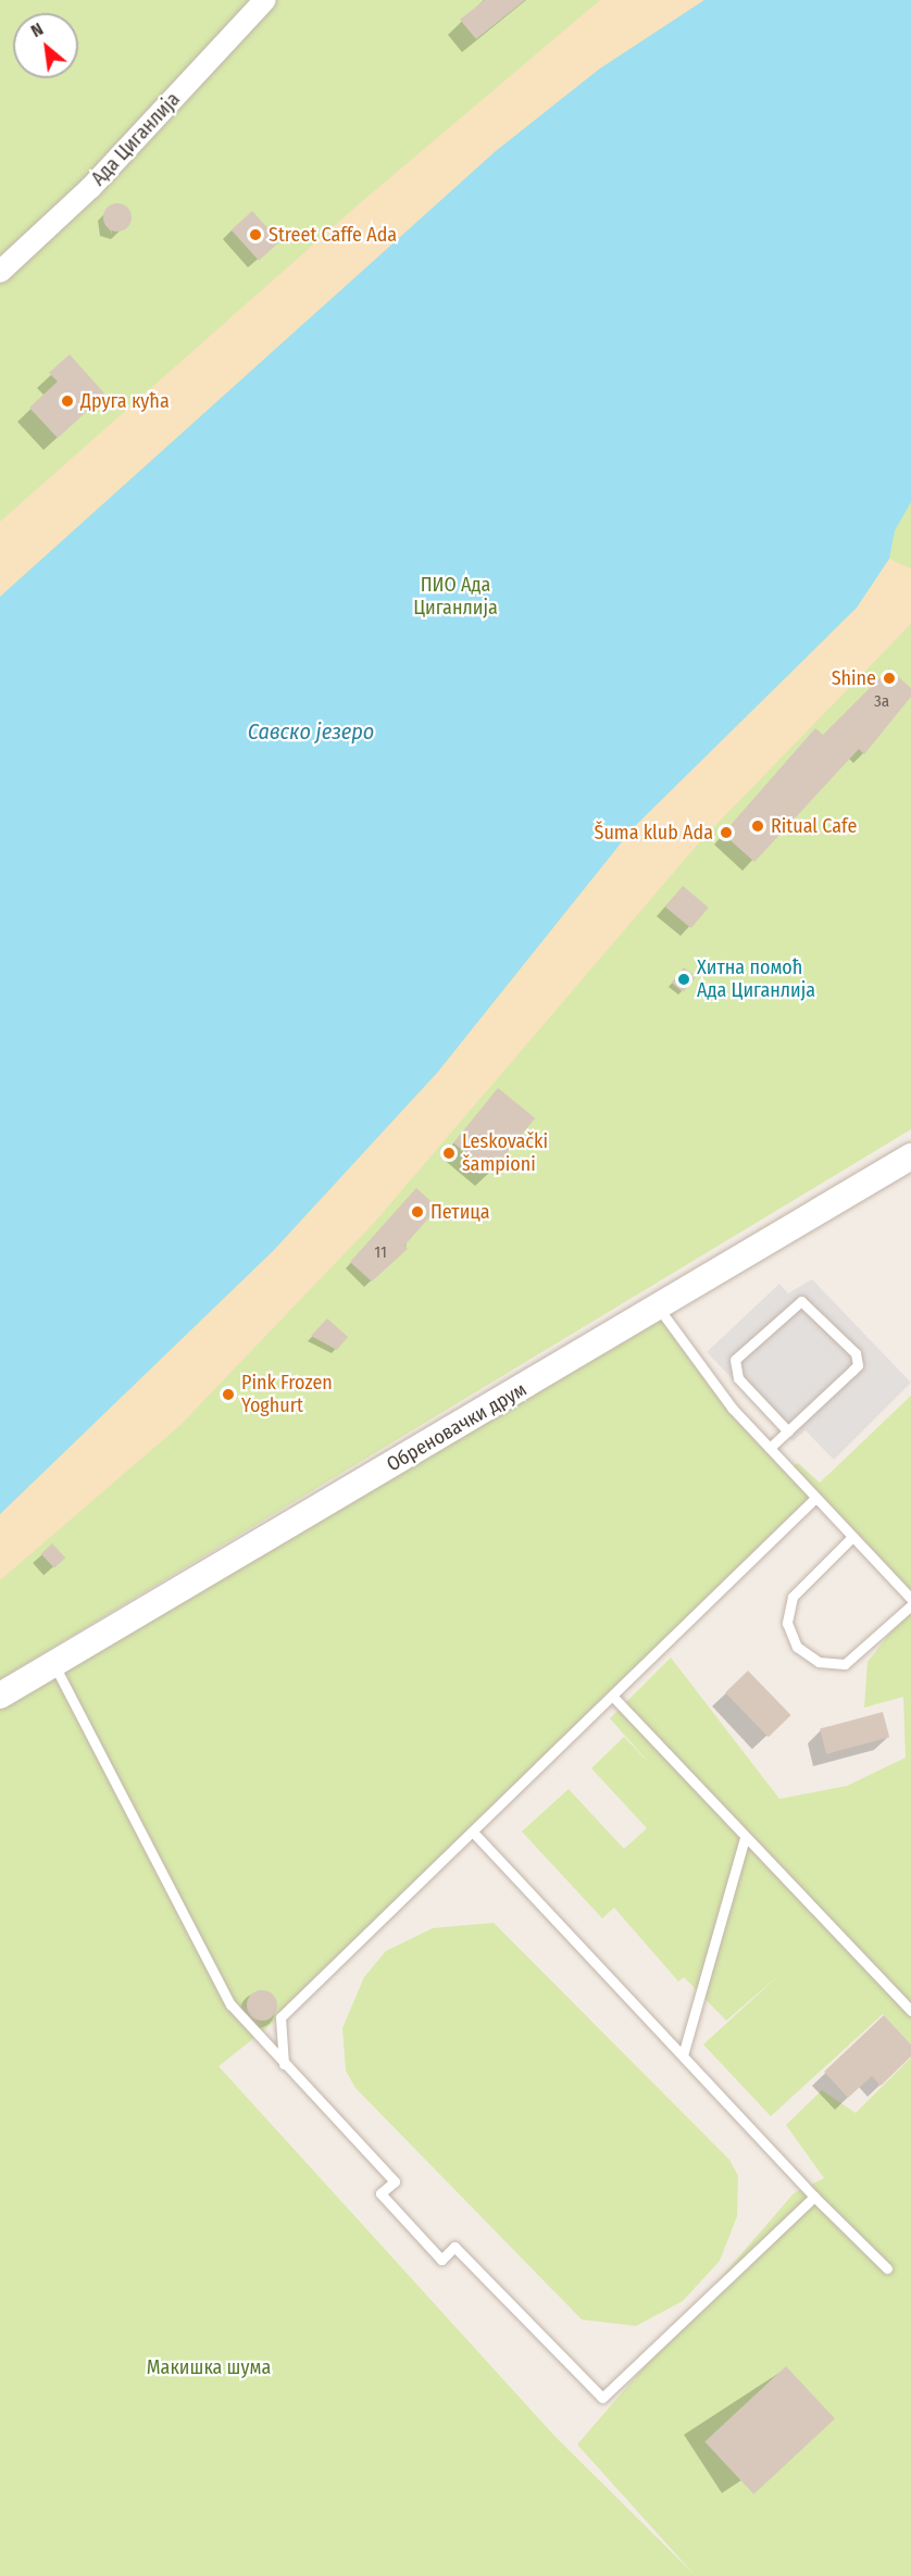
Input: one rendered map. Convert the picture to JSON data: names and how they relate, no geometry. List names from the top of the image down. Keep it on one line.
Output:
{"streets":{"street":["Ада Циганлија","Обреновачки друм"]},"water":["Савско језеро"],"parks":["ПИО Ада Циганлија","Макишка шума"],"places":["Street Caffe Ada","Друга кућа","Shine","Ritual Cafe","Šuma klub Ada","Хитна помоћ Ада Циганлија","Leskovački šampioni","Петица","Pink Frozen Yoghurt"],"house_numbers":["3a","11"],"north":"top left"}
